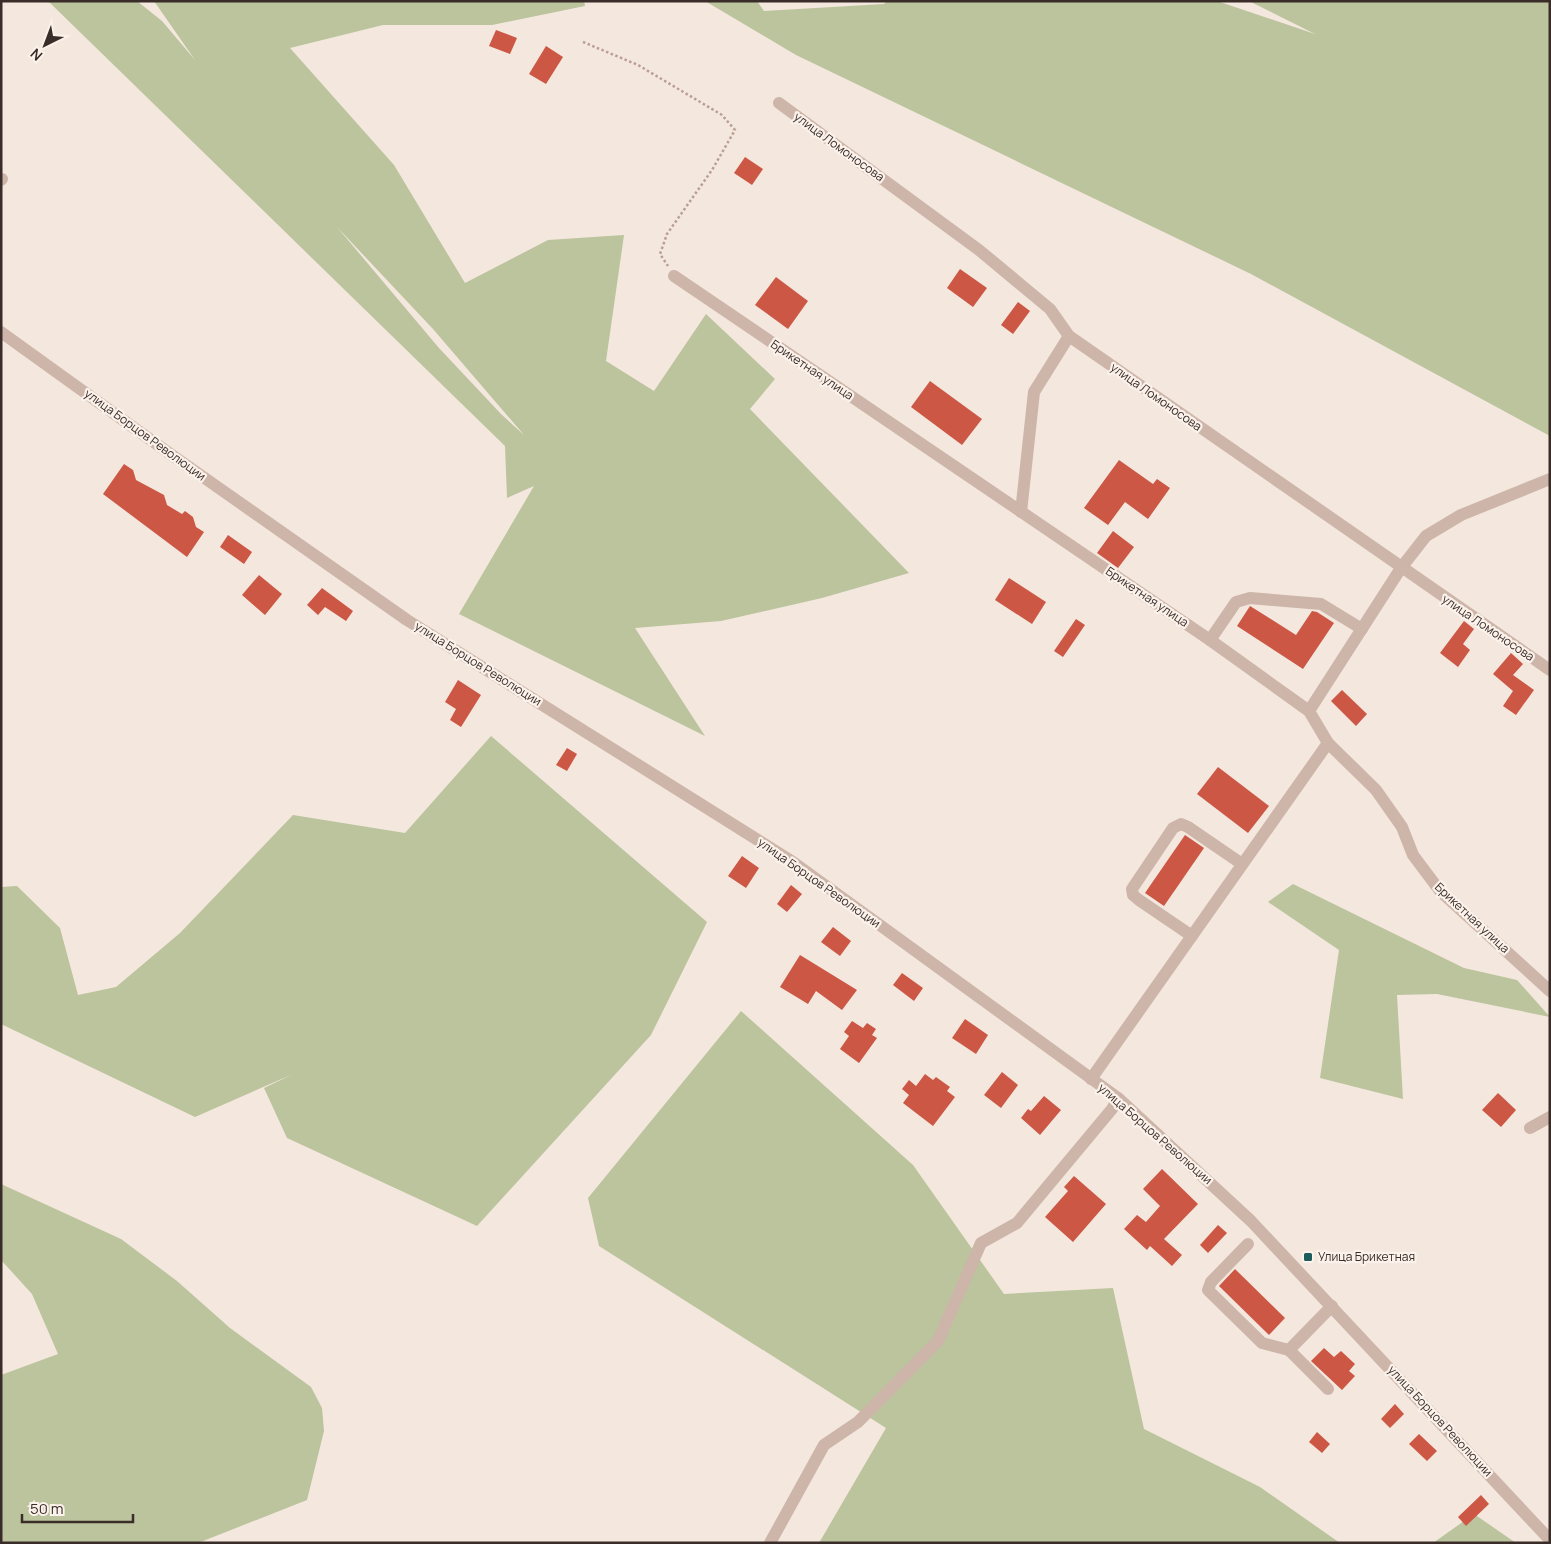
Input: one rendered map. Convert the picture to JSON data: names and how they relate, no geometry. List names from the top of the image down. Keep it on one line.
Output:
{"streets":{"street":["улица Ломоносова","Брикетная улица","улица Борцов Революции"]},"places":{"transit":["Улица Брикетная"]},"scale_bar":"50 m","north":"bottom left"}
